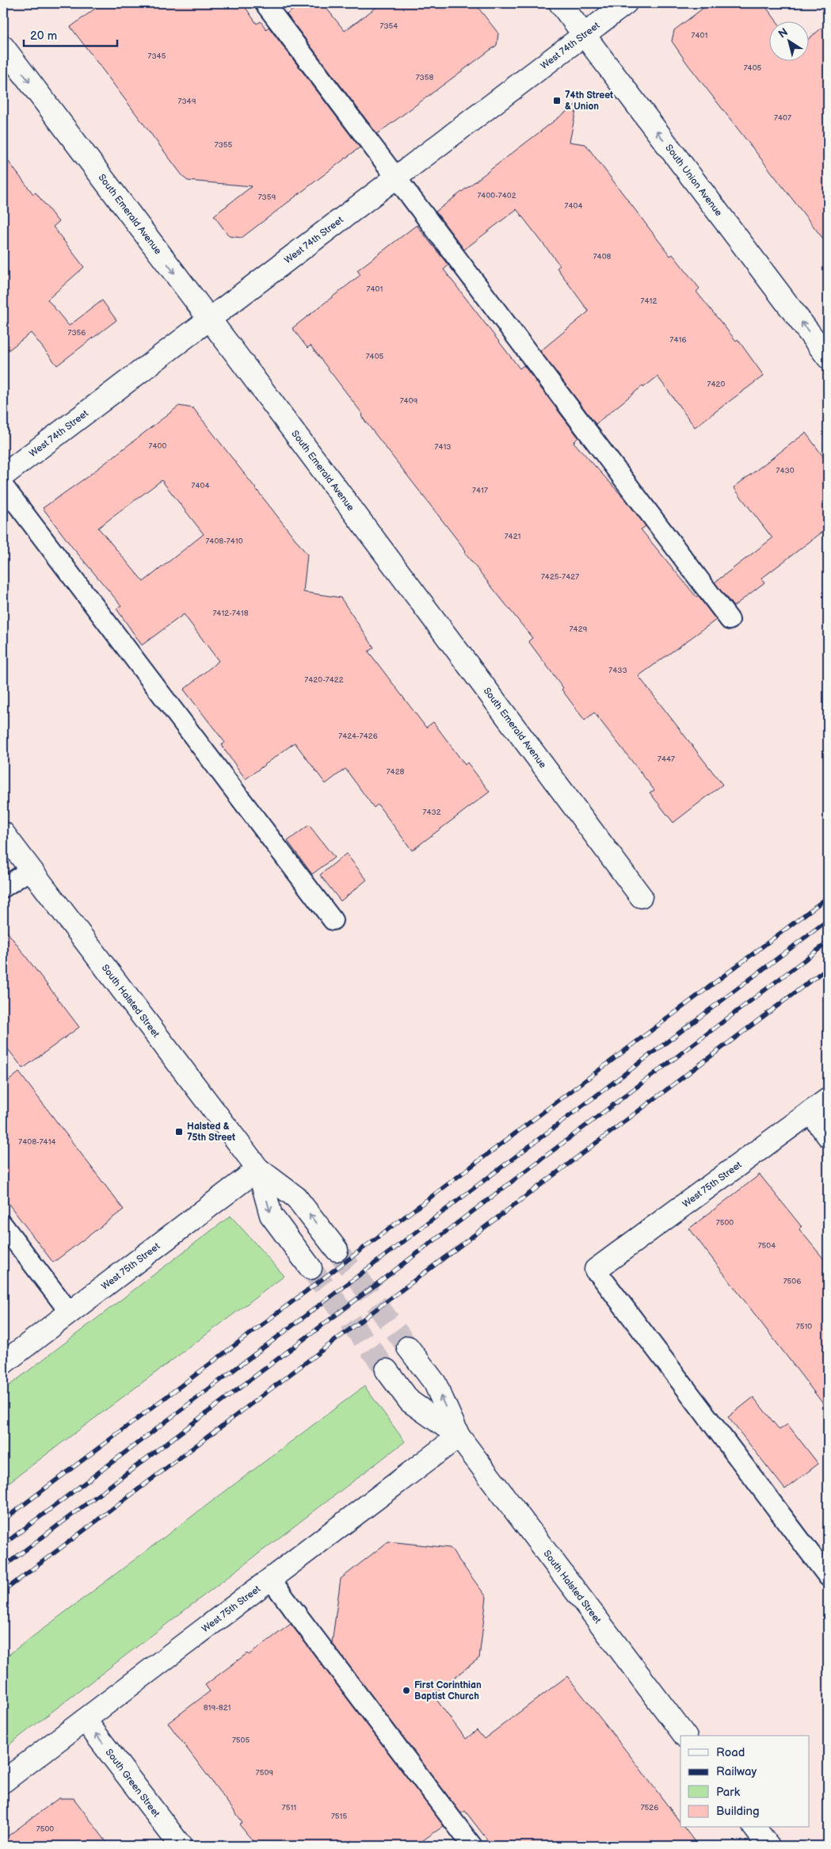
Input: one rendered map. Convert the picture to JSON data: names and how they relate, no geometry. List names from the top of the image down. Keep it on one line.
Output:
{"streets":{"street":["West 74th Street","South Union Avenue","South Emerald Avenue","South Halsted Street","West 75th Street","South Green Street"]},"crossings":[["West 74th Street","South Union Avenue"],["West 74th Street","South Emerald Avenue"],["South Halsted Street","West 75th Street"],["West 75th Street","South Green Street"]],"one_way":["South Union Avenue","South Green Street"],"places":{"transit":["74th Street & Union","Halsted & 75th Street"],"other":["First Corinthian Baptist Church"]},"house_numbers":["7354","7401","7345","7405","7358","7349","7407","7355","7400-7402","7359","7404","7408","7401","7412","7356","7416","7405","7420","7409","7400","7413","7430","7404","7417","7421","7408-7410","7425-7427","7412-7418","7429","7433","7420-7422","7424-7426","7447","7428","7432","7408-7414","7500","7504","7506","7510","819-821","7505","7509","7511","7526","7515","7500"],"legend":["Road","Railway","Park","Building"],"scale_bar":"20 m","north":"top left"}
